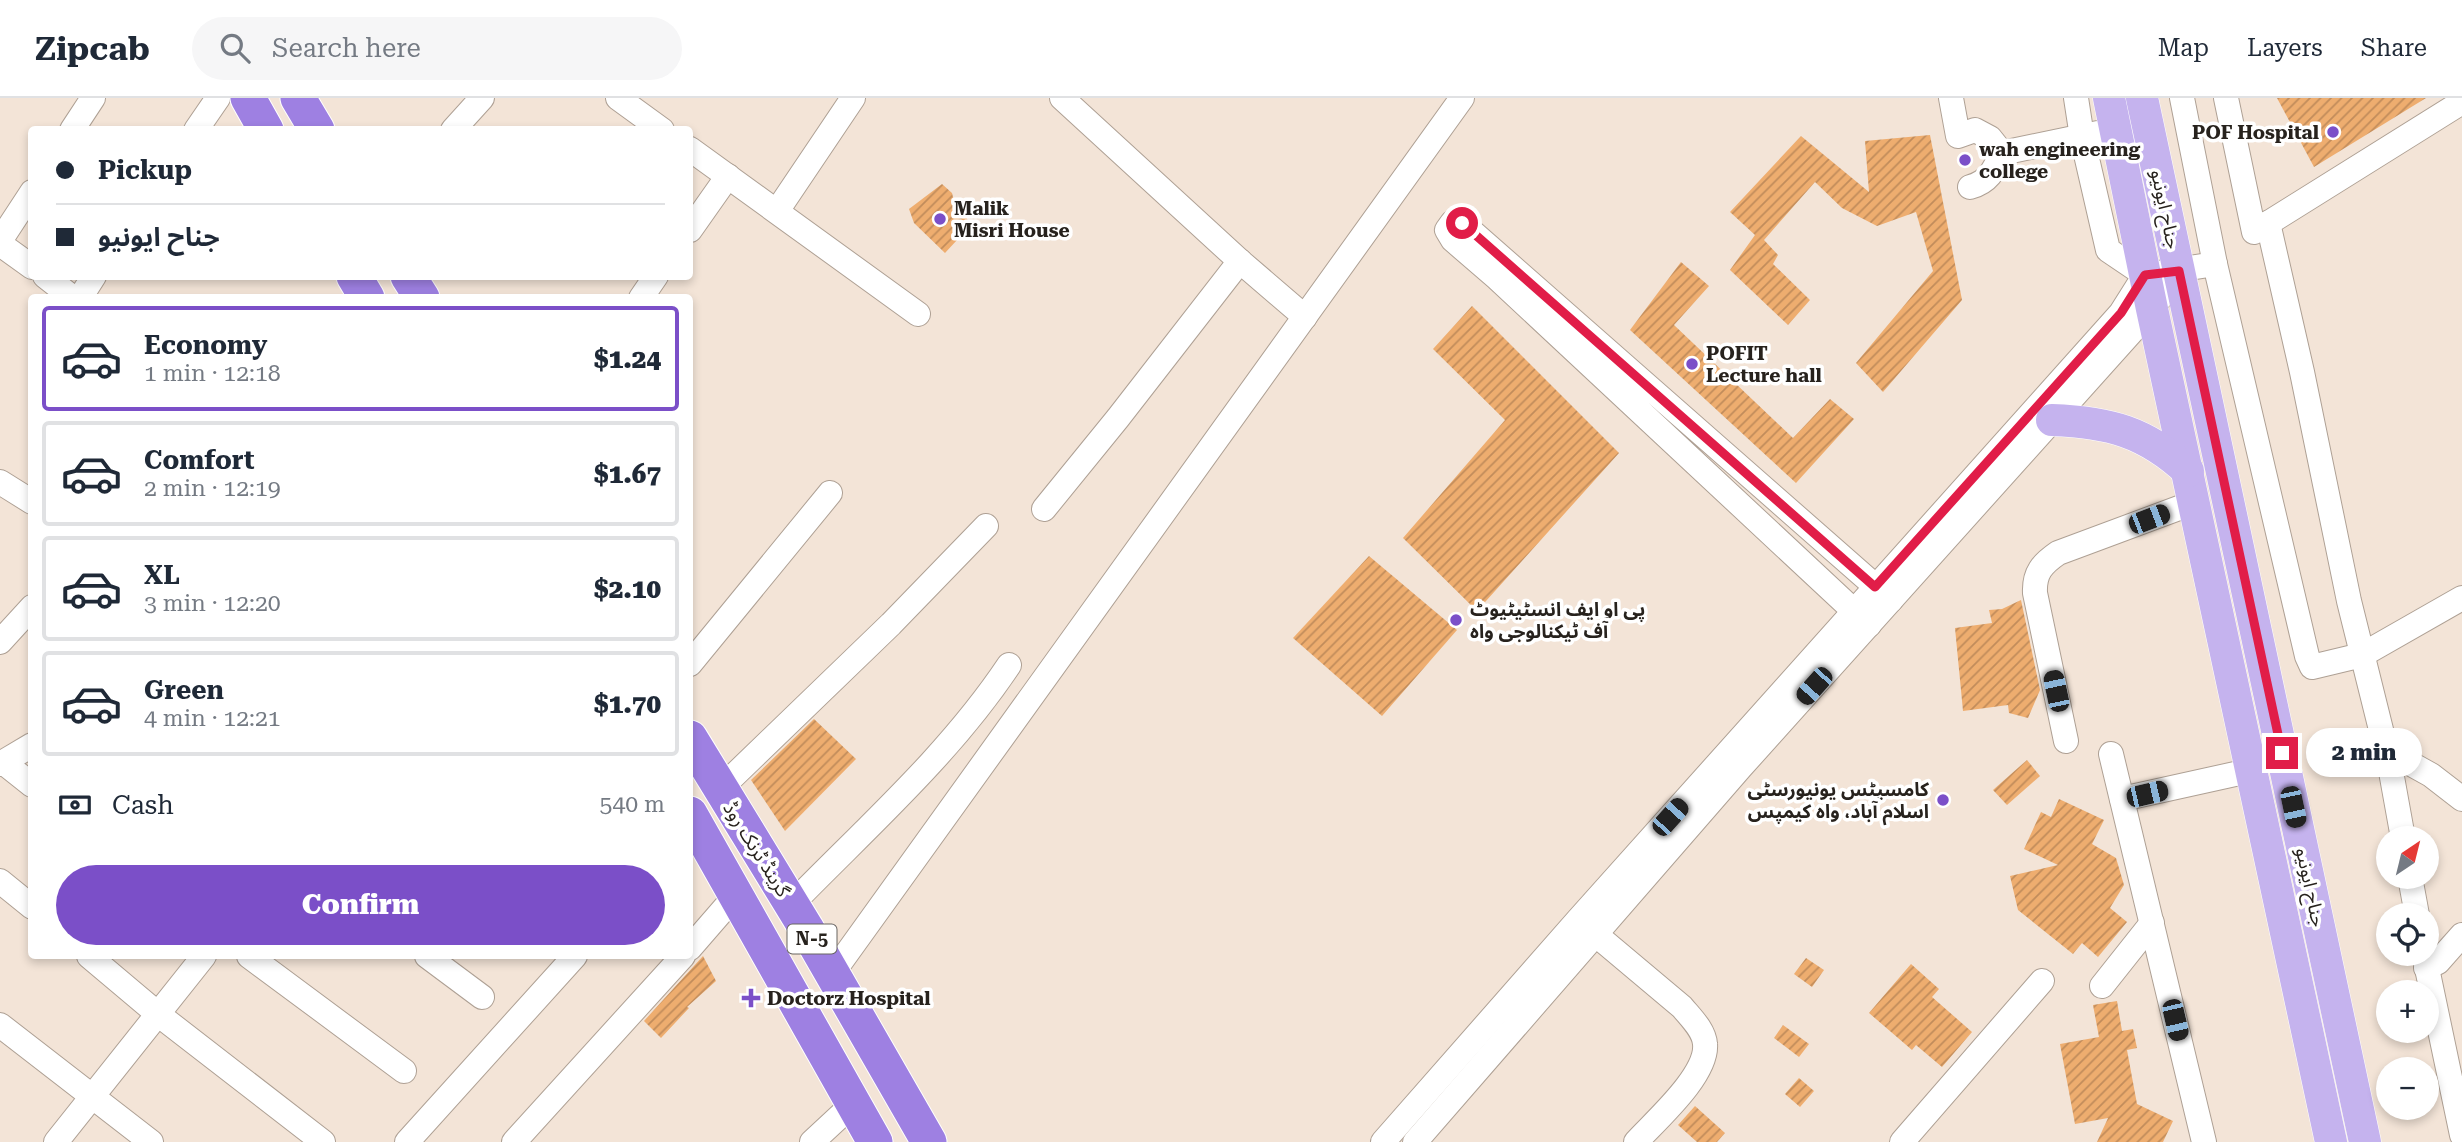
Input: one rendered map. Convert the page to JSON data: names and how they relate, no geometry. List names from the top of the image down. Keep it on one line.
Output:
{"streets":{"highway":["گرینڈ ٹرنک روڈ","N-5"],"main road":["جناح ایونیو"]},"places":{"other":["POF Hospital","wah engineering college","Malik Misri House","POFIT Lecture hall","پی او ایف انسٹیٹیوٹ آف ٹیکنالوجی واہ","کامسیٹس یونیورسٹی اسلام آباد، واہ کیمپس"],"health":["Doctorz Hospital"]},"north":"top right","page":{"header":"Zipcab","search":"Search here","nav":["Map","Layers","Share"],"banner":["Pickup","جناح ایونیو"],"list":[{"name":"Economy","note":"1 min · 12:18","value":"$1.24"},{"name":"Comfort","note":"2 min · 12:19","value":"$1.67"},{"name":"XL","note":"3 min · 12:20","value":"$2.10"},{"name":"Green","note":"4 min · 12:21","value":"$1.70"}],"bubble":"2 min","pay":["Cash","540 m"],"map_buttons":["+","−"],"buttons":"Confirm"}}
